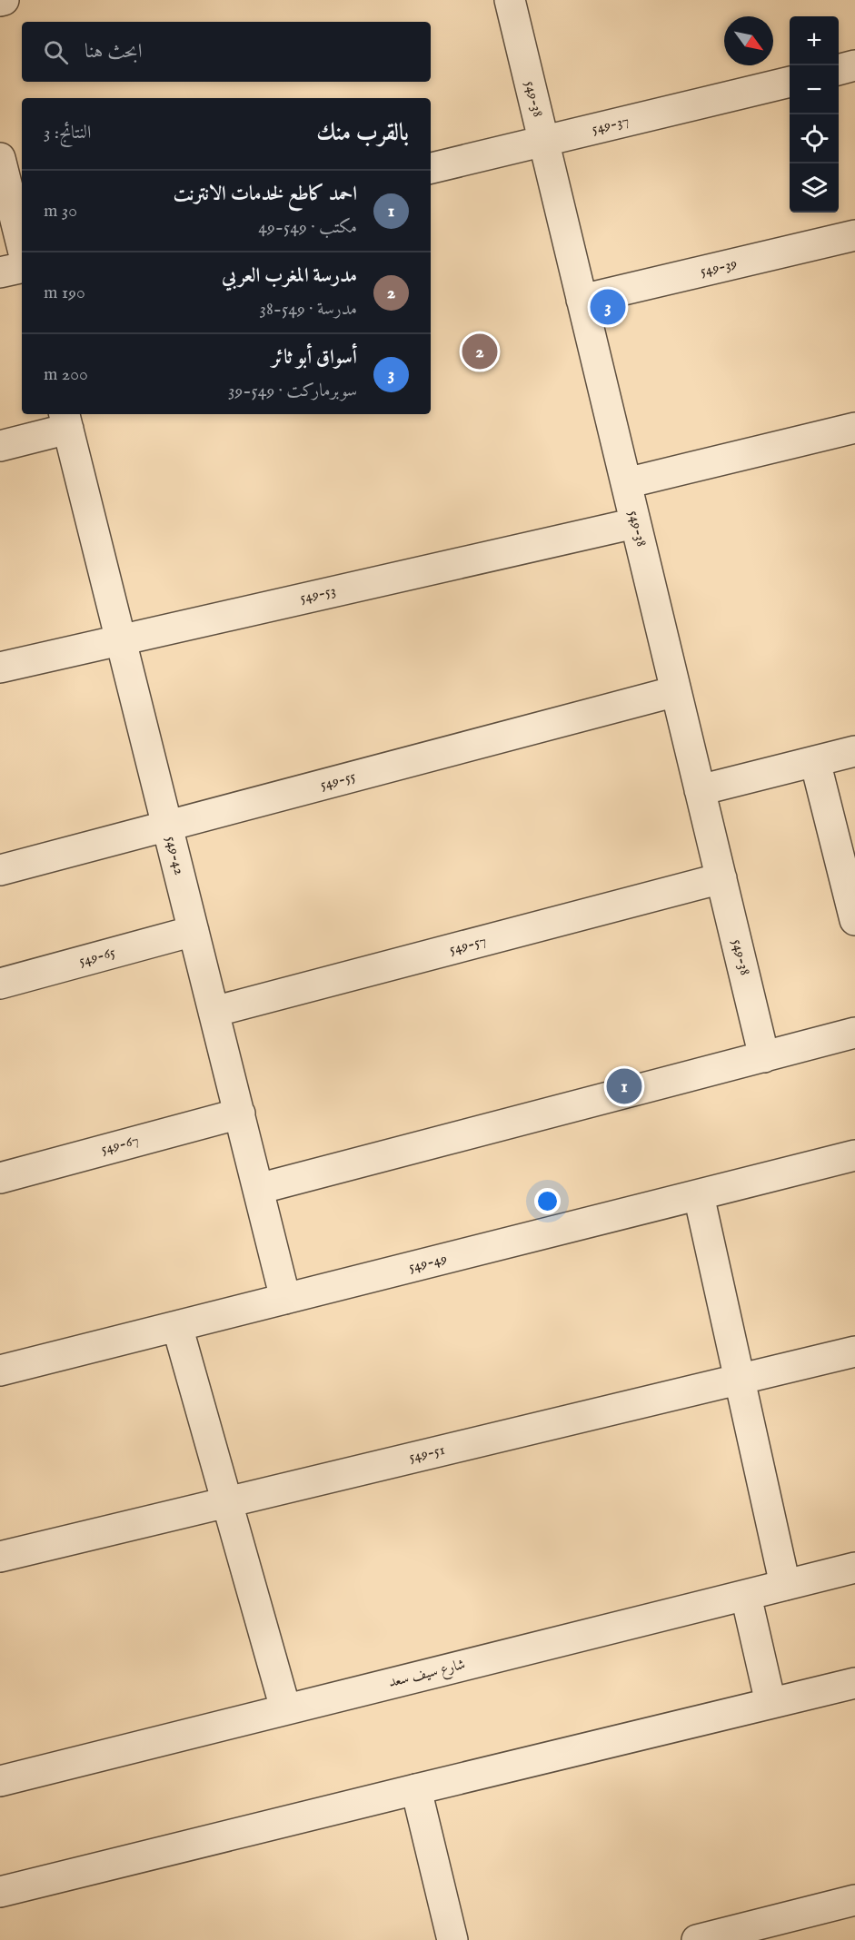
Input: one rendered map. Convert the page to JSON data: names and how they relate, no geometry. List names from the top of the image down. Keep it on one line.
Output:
{"streets":{"street":["549-38","549-37","549-39","549-53","549-55","549-42","549-57","549-65","549-67","549-49","549-51","شارع سيف سعد"]},"crossings":[["549-38","549-37"],["549-38","549-39"],["549-38","549-53"],["549-38","549-55"],["549-38","549-57"],["549-53","549-42"],["549-55","549-42"],["549-42","549-57"],["549-42","549-65"],["549-42","549-67"],["549-42","549-49"]],"north":"bottom right","page":{"map_buttons":["+","−"],"search":"ابحث هنا","heading":["بالقرب منك","النتائج: 3"],"list":[{"mark":"1","name":"احمد كاطع لخدمات الانترنت","note":"مكتب · 549-49","value":"30 m"},{"mark":"2","name":"مدرسة المغرب العربي","note":"مدرسة · 549-38","value":"190 m"},{"mark":"3","name":"أسواق أبو ثائر","note":"سوبرماركت · 549-39","value":"200 m"}],"pins":["3","2","1"]}}
